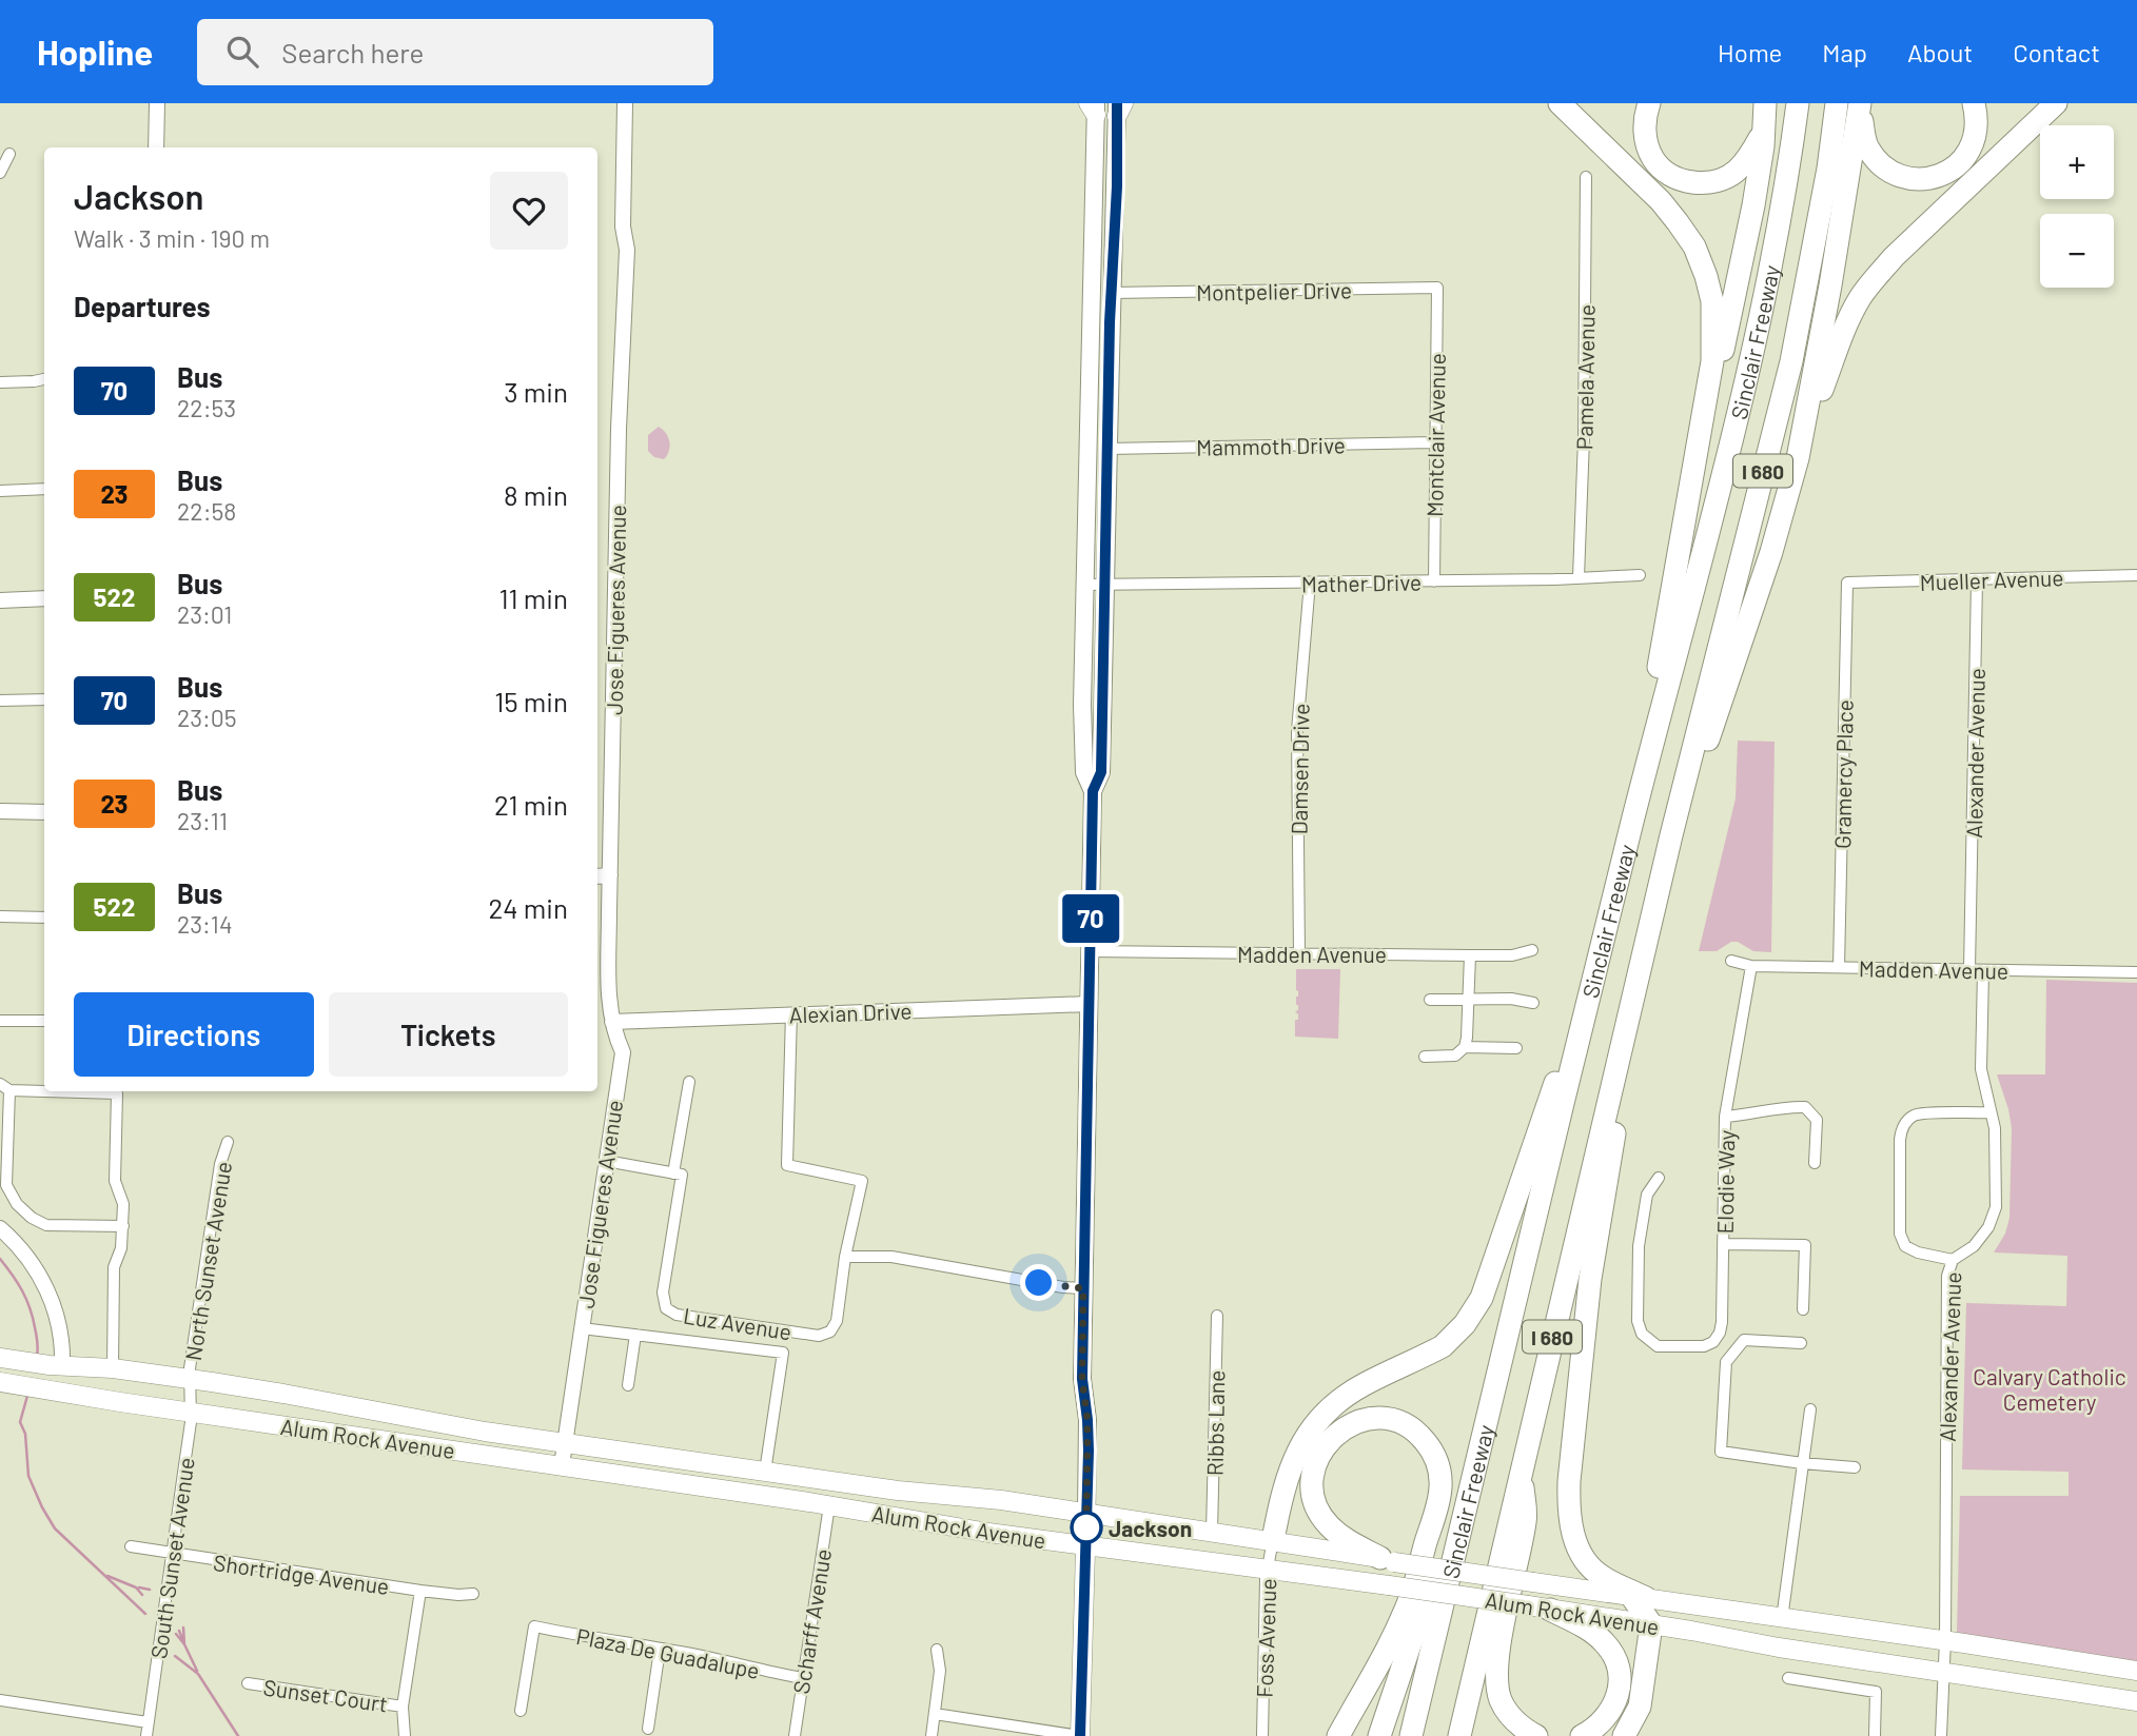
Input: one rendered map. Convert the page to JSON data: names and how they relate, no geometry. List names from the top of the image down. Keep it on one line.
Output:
{"streets":{"highway":["Sinclair Freeway","I 680"],"main road":["Alum Rock Avenue"],"street":["Montpelier Drive","Pamela Avenue","Montclair Avenue","Mammoth Drive","Mueller Avenue","Mather Drive","Jose Figueres Avenue","Alexander Avenue","Damsen Drive","Gramercy Place","Madden Avenue","Alexian Drive","Elodie Way","North Sunset Avenue","Luz Avenue","Ribbs Lane","South Sunset Avenue","Shortridge Avenue","Scharff Avenue","Foss Avenue","Plaza De Guadalupe","Sunset Court"]},"crossings":[["Montpelier Drive","Montclair Avenue"],["Pamela Avenue","Mather Drive"],["Montclair Avenue","Mammoth Drive"],["Montclair Avenue","Mather Drive"],["Mueller Avenue","Alexander Avenue"],["Mueller Avenue","Gramercy Place"],["Mather Drive","Damsen Drive"],["Jose Figueres Avenue","Alexian Drive"],["Jose Figueres Avenue","Alum Rock Avenue"],["Alexander Avenue","Madden Avenue"],["Alexander Avenue","Alum Rock Avenue"],["Damsen Drive","Madden Avenue"],["Gramercy Place","Madden Avenue"],["Madden Avenue","Elodie Way"],["Alexian Drive","Luz Avenue"],["North Sunset Avenue","Alum Rock Avenue"],["North Sunset Avenue","South Sunset Avenue"],["Ribbs Lane","Alum Rock Avenue"],["Alum Rock Avenue","South Sunset Avenue"],["Alum Rock Avenue","Scharff Avenue"],["Alum Rock Avenue","Foss Avenue"],["South Sunset Avenue","Shortridge Avenue"],["Scharff Avenue","Plaza De Guadalupe"]],"parks":["Calvary Catholic Cemetery"],"places":["Jackson"],"lines":["bus line 70"],"page":{"header":"Hopline","search":"Search here","nav":["Home","Map","About","Contact"],"on_map":"70","map_buttons":["+","−"],"heading":[["Jackson","Walk · 3 min · 190 m"],"Departures"],"list":[{"mark":"70","name":"Bus","note":"22:53","value":"3 min"},{"mark":"23","name":"Bus","note":"22:58","value":"8 min"},{"mark":"522","name":"Bus","note":"23:01","value":"11 min"},{"mark":"70","name":"Bus","note":"23:05","value":"15 min"},{"mark":"23","name":"Bus","note":"23:11","value":"21 min"},{"mark":"522","name":"Bus","note":"23:14","value":"24 min"}],"buttons":["Directions","Tickets"]}}
